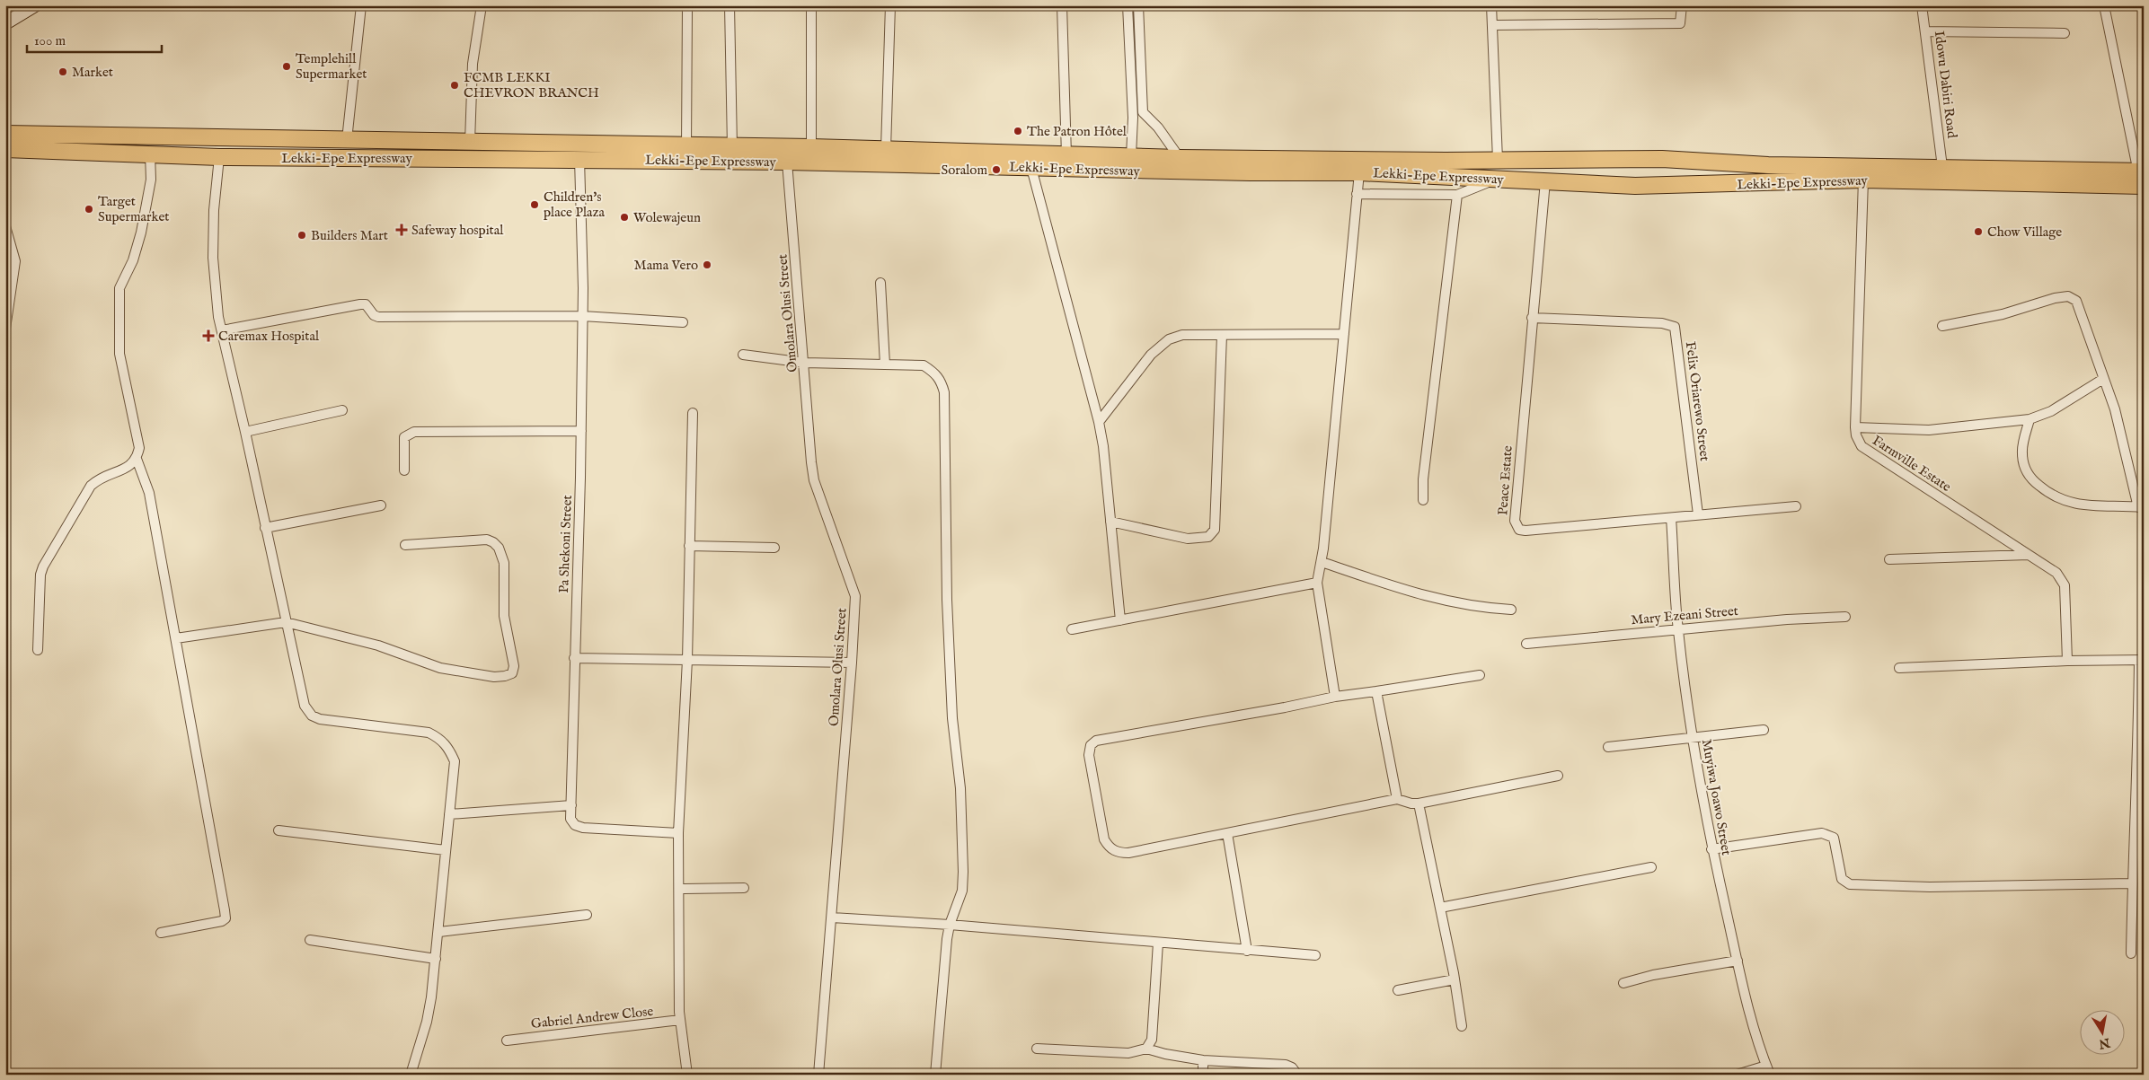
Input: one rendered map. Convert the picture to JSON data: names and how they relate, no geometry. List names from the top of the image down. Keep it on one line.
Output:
{"streets":{"highway":["Lekki-Epe Expressway"],"street":["Idowu Dabiri Road","Omolara Olusi Street","Felix Oriarewo Street","Farmville Estate","Peace Estate","Pa Shekoni Street","Mary Ezeani Street","Muyiwa Joawo Street","Gabriel Andrew Close"]},"crossings":[["Idowu Dabiri Road","Lekki-Epe Expressway"],["Lekki-Epe Expressway","Omolara Olusi Street"],["Lekki-Epe Expressway","Farmville Estate"],["Lekki-Epe Expressway","Peace Estate"],["Lekki-Epe Expressway","Pa Shekoni Street"],["Felix Oriarewo Street","Peace Estate"],["Peace Estate","Muyiwa Joawo Street"],["Mary Ezeani Street","Muyiwa Joawo Street"]],"places":{"other":["Templehill Supermarket","Market","FCMB LEKKI CHEVRON BRANCH","The Patron Hôtel","Soralom","Children's place Plaza","Target Supermarket","Wolewajeun","Chow Village","Builders Mart","Mama Vero"],"health":["Safeway hospital","Caremax Hospital"]},"scale_bar":"100 m","north":"bottom"}
